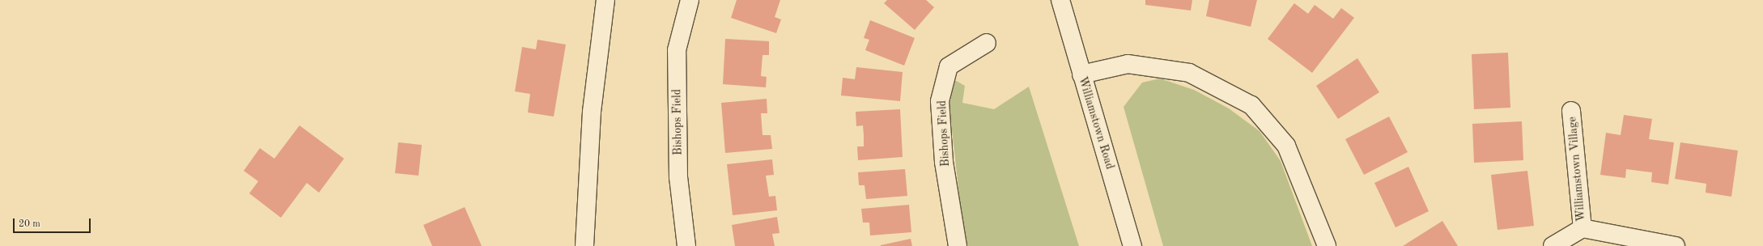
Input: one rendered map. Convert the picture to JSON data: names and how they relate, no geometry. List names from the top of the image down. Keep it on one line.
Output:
{"streets":{"street":["Bishops Field","Williamstown Road","Williamstown Village"]},"scale_bar":"20 m"}
